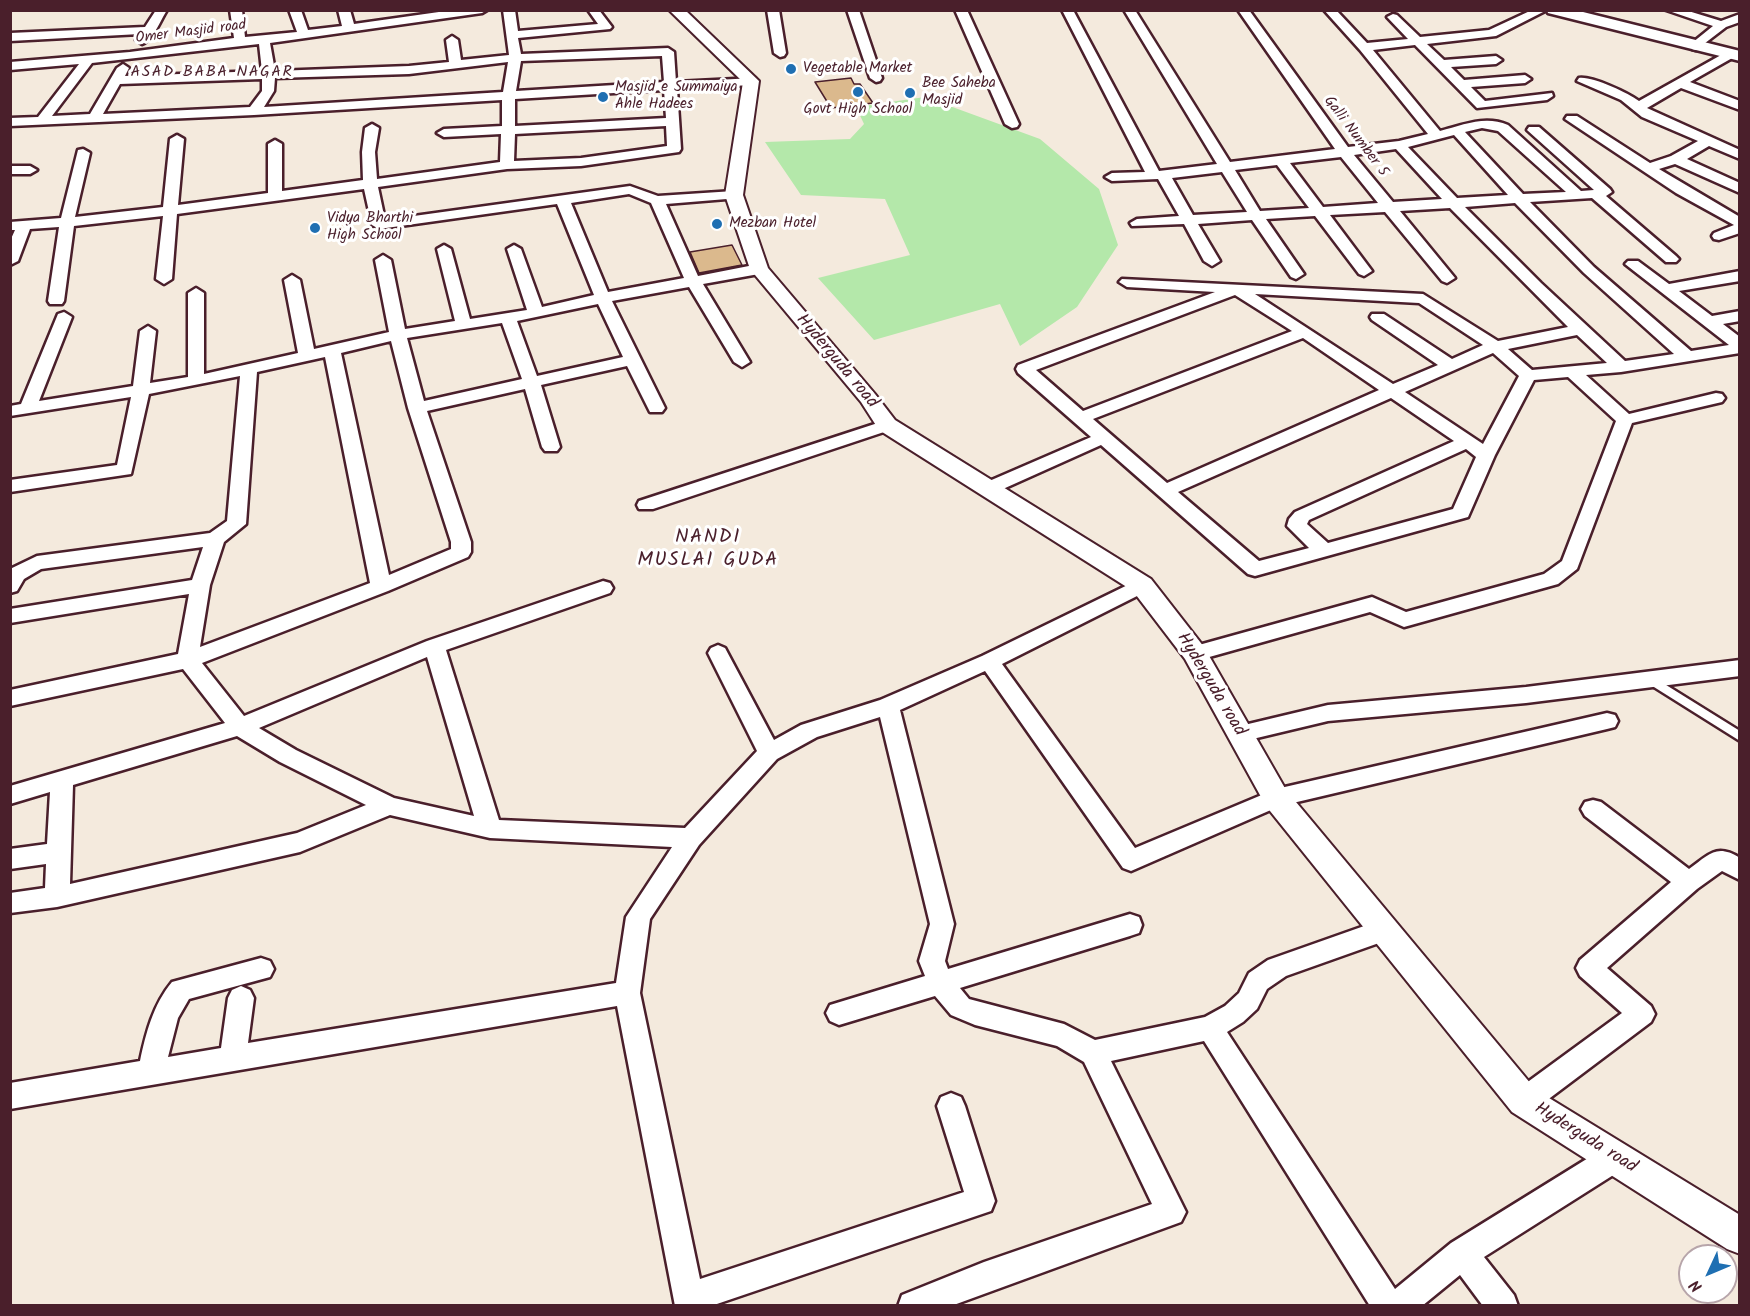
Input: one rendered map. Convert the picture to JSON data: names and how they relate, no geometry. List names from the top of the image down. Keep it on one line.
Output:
{"streets":{"street":["Omer Masjid road","Galli Number 5","Hyderguda road"]},"districts":["ASAD BABA NAGAR","NANDI MUSLAI GUDA"],"places":["Vegetable Market","Govt High School","Bee Saheba Masjid","Masjid e Summaiya Ahle Hadees","Mezban Hotel","Vidya Bharthi High School"],"north":"bottom left"}
